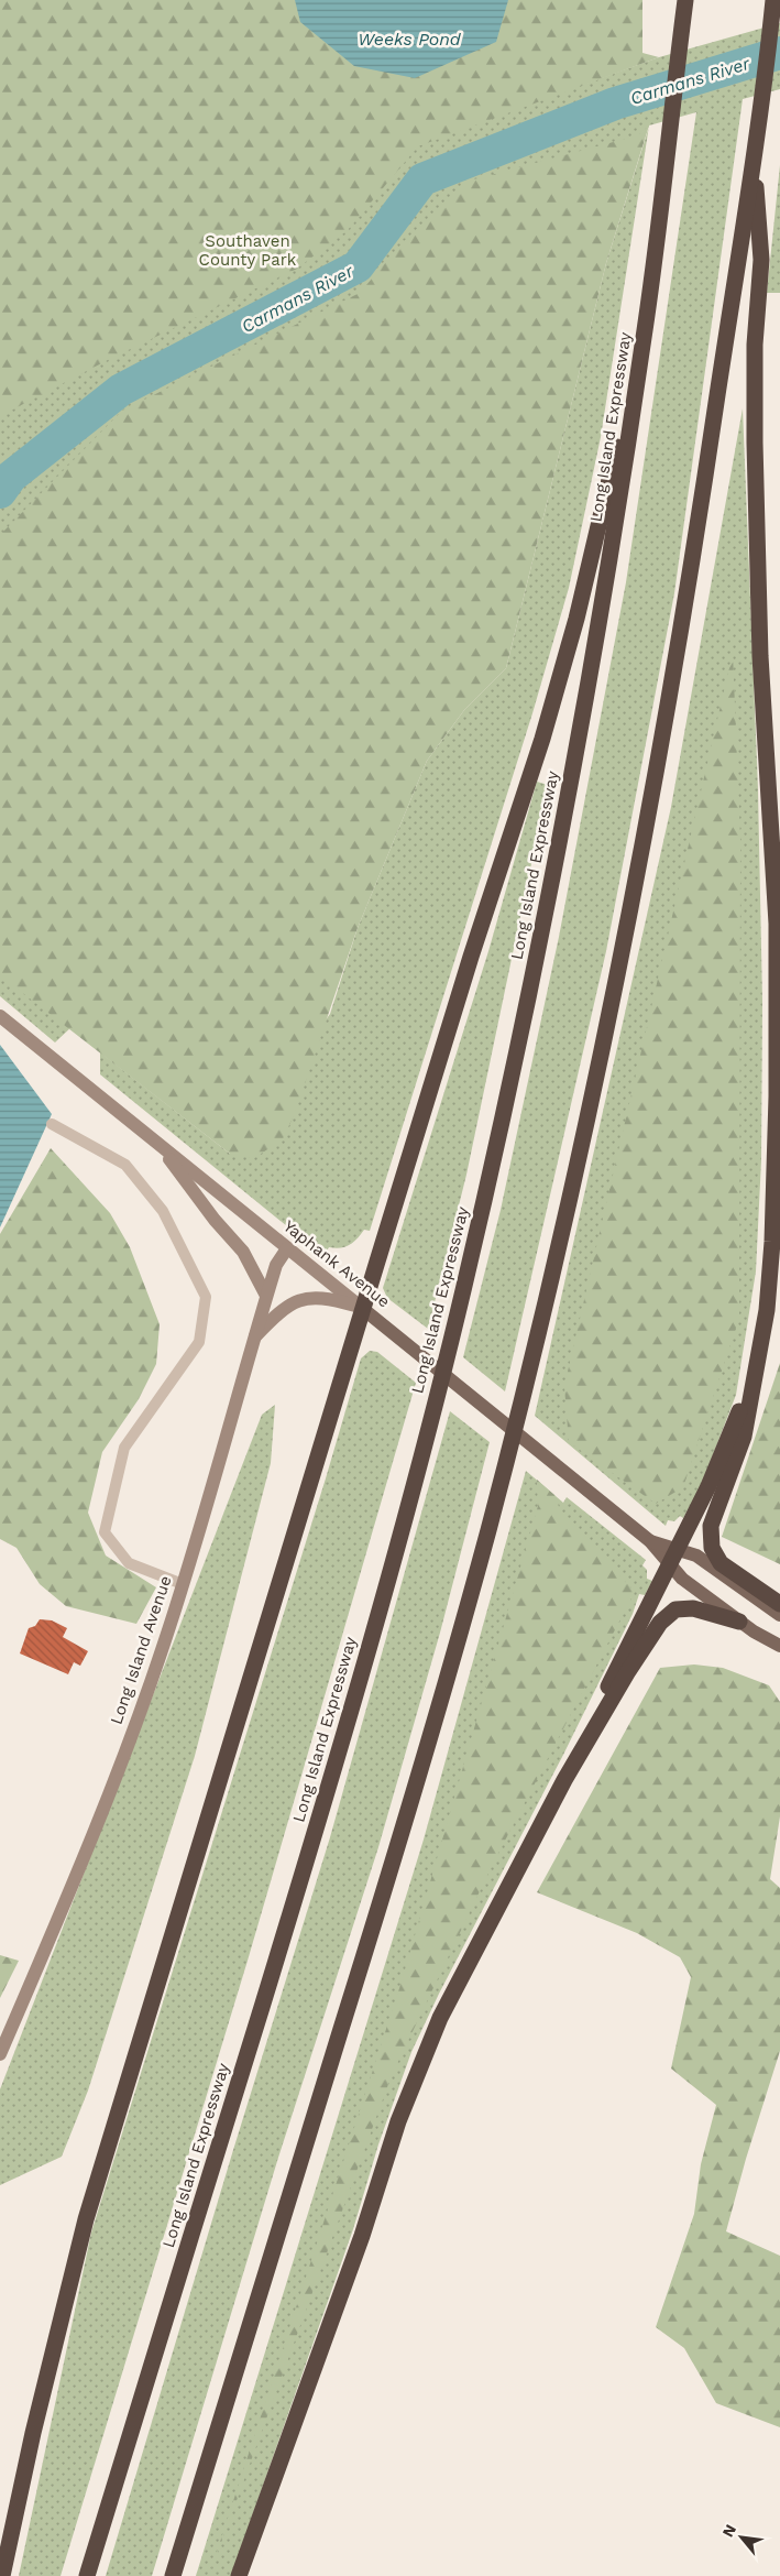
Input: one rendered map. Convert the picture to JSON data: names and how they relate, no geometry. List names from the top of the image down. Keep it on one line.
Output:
{"streets":{"highway":["Long Island Expressway"],"main road":["Yaphank Avenue"],"street":["Long Island Avenue"]},"crossings":[["Yaphank Avenue","Long Island Avenue"]],"water":["Weeks Pond","Carmans River"],"parks":["Southaven County Park"],"north":"top left"}
